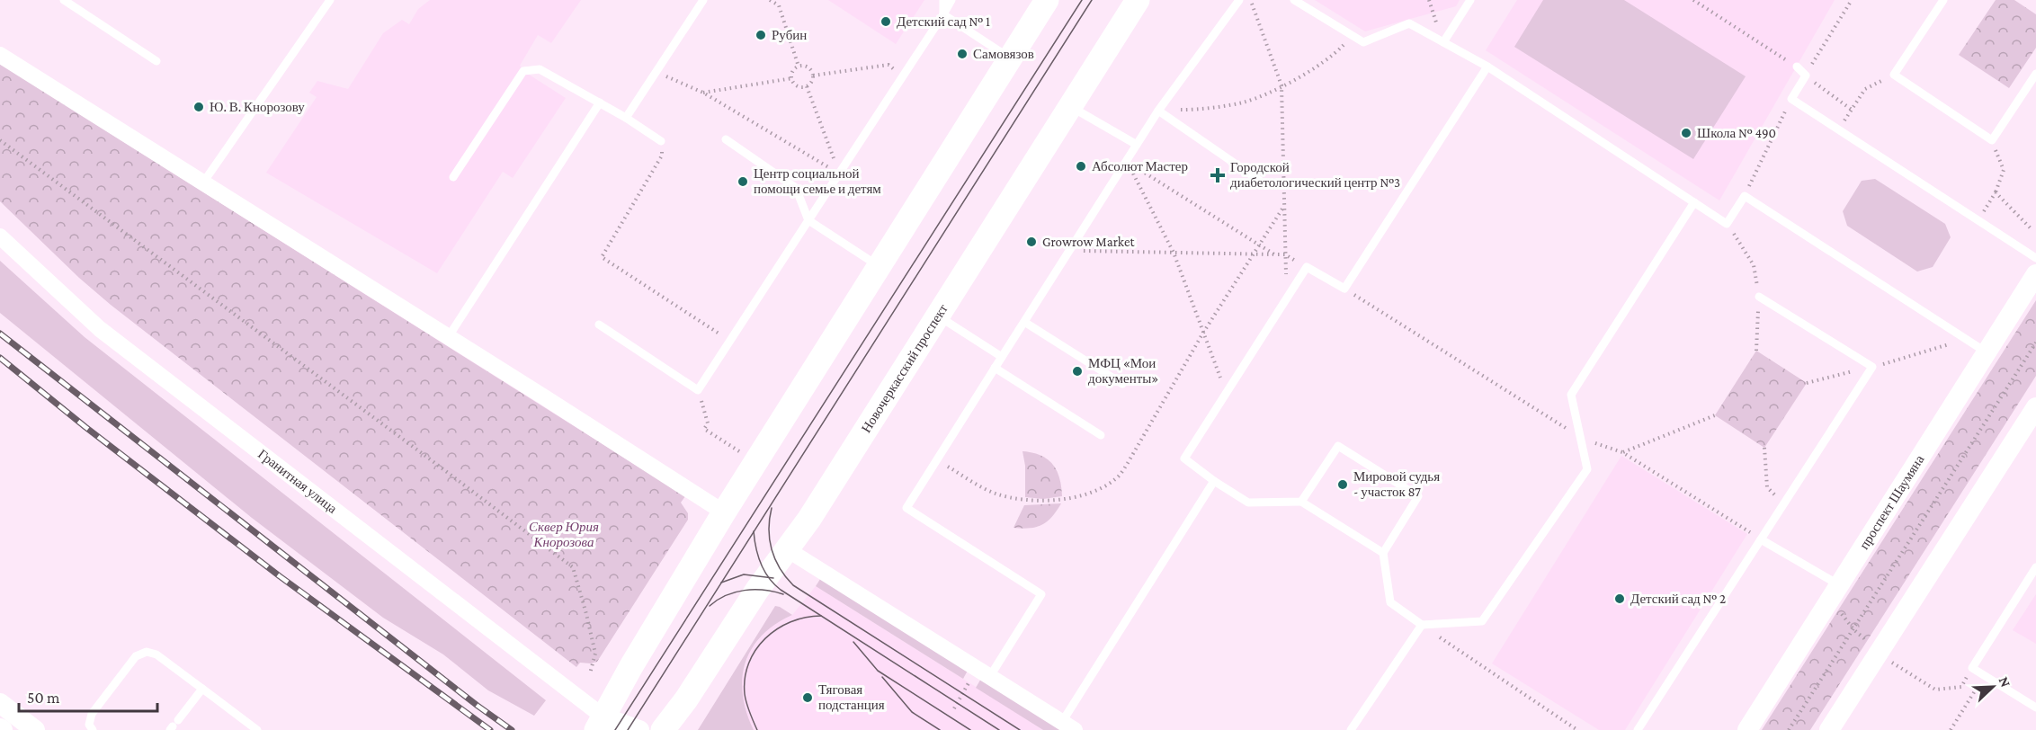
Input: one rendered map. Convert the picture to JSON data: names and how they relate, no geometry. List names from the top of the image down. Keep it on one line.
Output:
{"streets":{"main road":["Новочеркасский проспект"],"street":["Гранитная улица","проспект Шаумяна"]},"parks":["Сквер Юрия Кнорозова"],"places":{"other":["Детский сад № 1","Рубин","Самовязов","Ю. В. Кнорозову","Школа № 490","Абсолют Мастер","Центр социальной помощи семье и детям","Growrow Market","МФЦ «Мои документы»","Мировой судья - участок 87","Детский сад № 2","Тяговая подстанция"],"health":["Городской диабетологический центр №3"]},"scale_bar":"50 m","north":"top right"}
